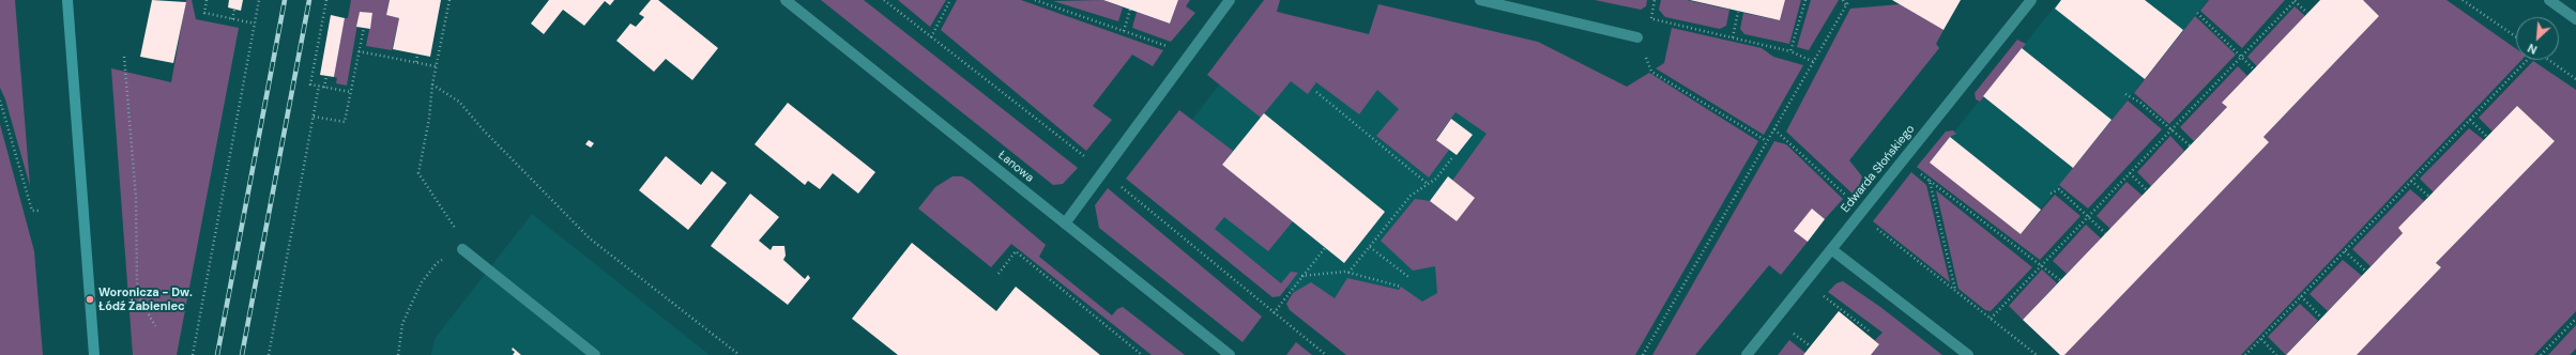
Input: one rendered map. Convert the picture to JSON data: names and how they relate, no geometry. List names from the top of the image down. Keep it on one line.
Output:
{"streets":{"street":["Łanowa","Edwarda Słońskiego"]},"places":["Woronicza - Dw. Łódź Żabieniec"],"north":"bottom left"}
